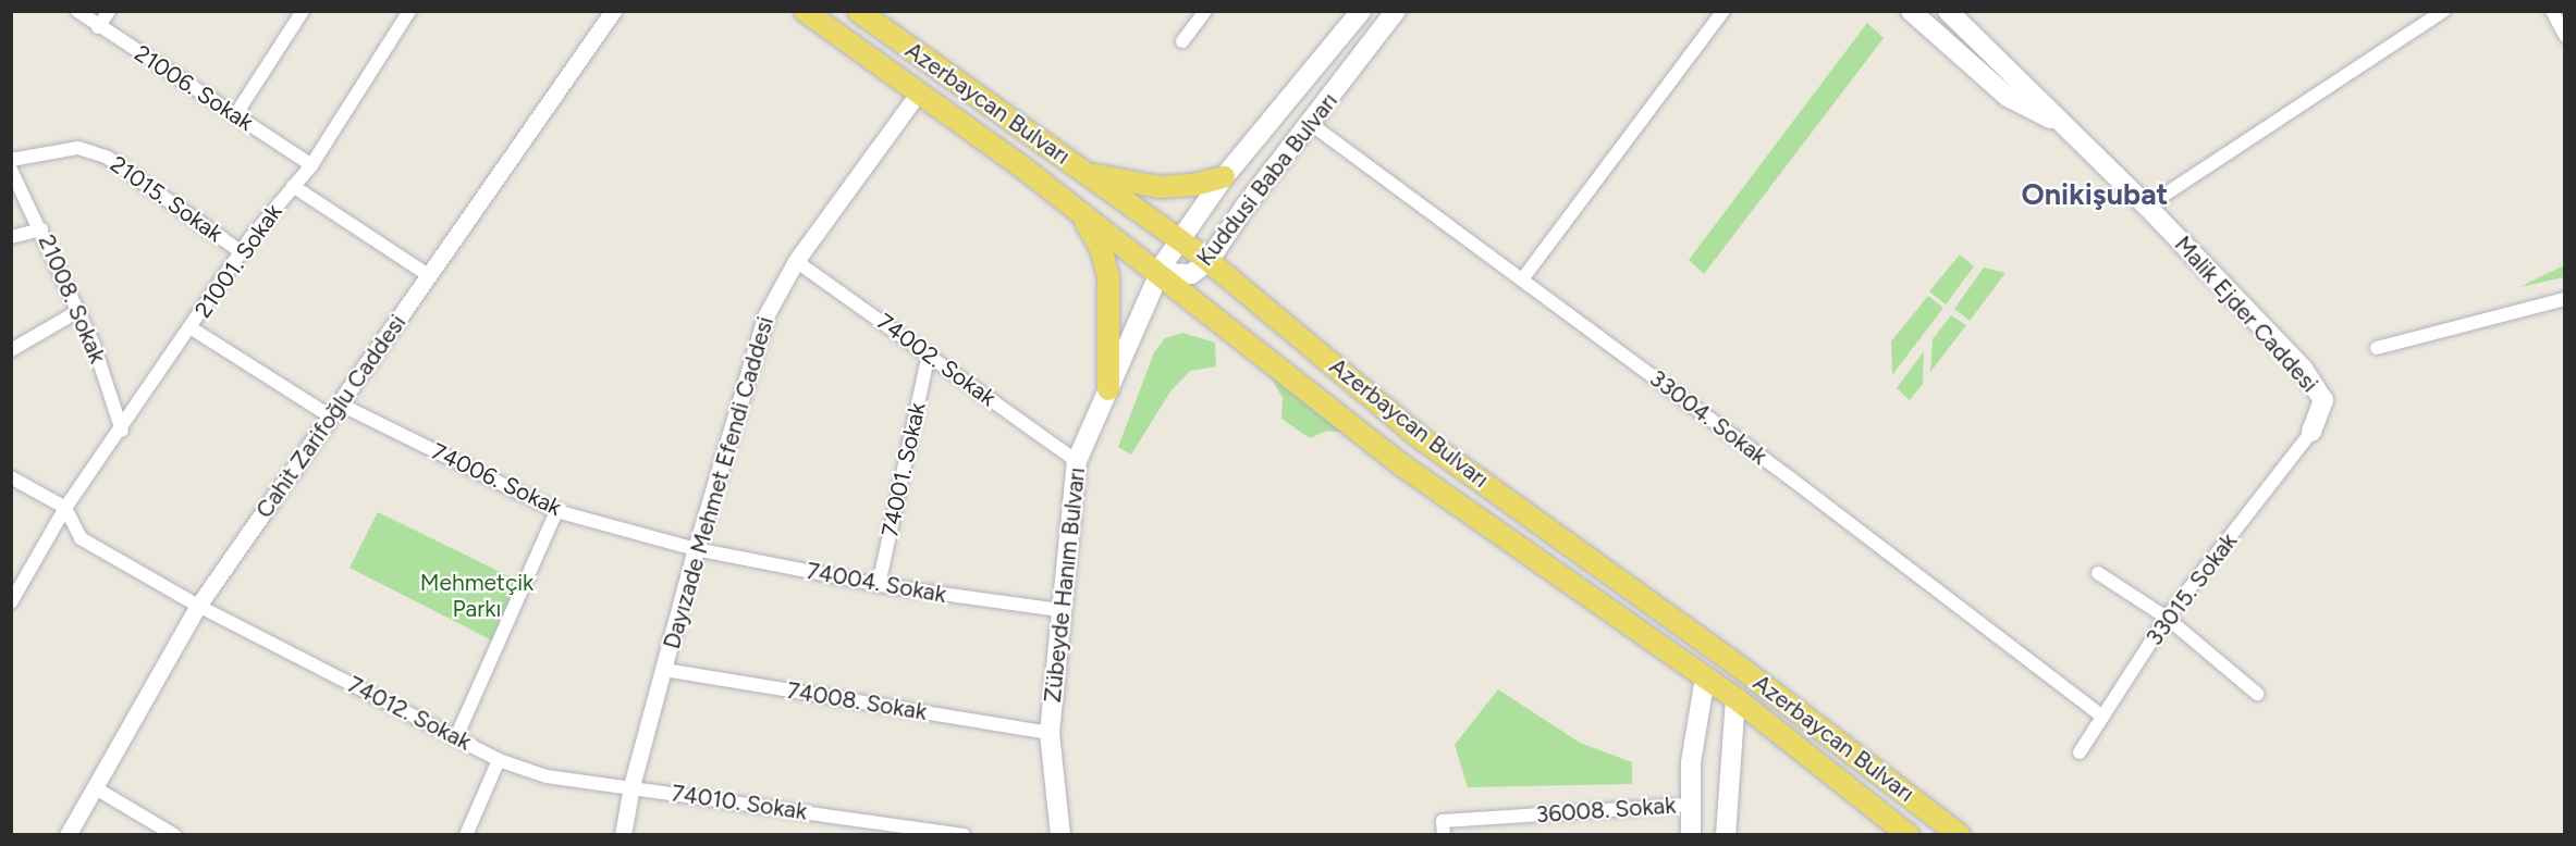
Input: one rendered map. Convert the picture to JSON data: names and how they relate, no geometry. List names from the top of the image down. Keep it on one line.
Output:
{"streets":{"main road":["Azerbaycan Bulvarı","Kuddusi Baba Bulvarı","Malik Ejder Caddesi","Zübeyde Hanım Bulvarı"],"street":["21006. Sokak","21015. Sokak","21001. Sokak","21008. Sokak","74002. Sokak","Cahit Zarifoğlu Caddesi","33004. Sokak","74001. Sokak","74006. Sokak","Dayızade Mehmet Efendi Caddesi","74004. Sokak","33015. Sokak","74008. Sokak","74012. Sokak","74010. Sokak","36008. Sokak"]},"crossings":[["21006. Sokak","21001. Sokak"],["Azerbaycan Bulvarı","Kuddusi Baba Bulvarı"],["Azerbaycan Bulvarı","Dayızade Mehmet Efendi Caddesi"],["Azerbaycan Bulvarı","Zübeyde Hanım Bulvarı"],["Kuddusi Baba Bulvarı","33004. Sokak"],["Kuddusi Baba Bulvarı","Zübeyde Hanım Bulvarı"],["21015. Sokak","21001. Sokak"],["21001. Sokak","21008. Sokak"],["21001. Sokak","74006. Sokak"],["21001. Sokak","74012. Sokak"],["Malik Ejder Caddesi","33015. Sokak"],["74002. Sokak","74001. Sokak"],["74002. Sokak","Dayızade Mehmet Efendi Caddesi"],["74002. Sokak","Zübeyde Hanım Bulvarı"],["Cahit Zarifoğlu Caddesi","74006. Sokak"],["Cahit Zarifoğlu Caddesi","74012. Sokak"],["33004. Sokak","33015. Sokak"],["74001. Sokak","74004. Sokak"],["74006. Sokak","Dayızade Mehmet Efendi Caddesi"],["74006. Sokak","74004. Sokak"],["Dayızade Mehmet Efendi Caddesi","74004. Sokak"],["Dayızade Mehmet Efendi Caddesi","74008. Sokak"],["Dayızade Mehmet Efendi Caddesi","74012. Sokak"],["Dayızade Mehmet Efendi Caddesi","74010. Sokak"],["74004. Sokak","Zübeyde Hanım Bulvarı"],["Zübeyde Hanım Bulvarı","74008. Sokak"],["74012. Sokak","74010. Sokak"]],"districts":["Onikişubat"],"parks":["Mehmetçik Parkı"]}
